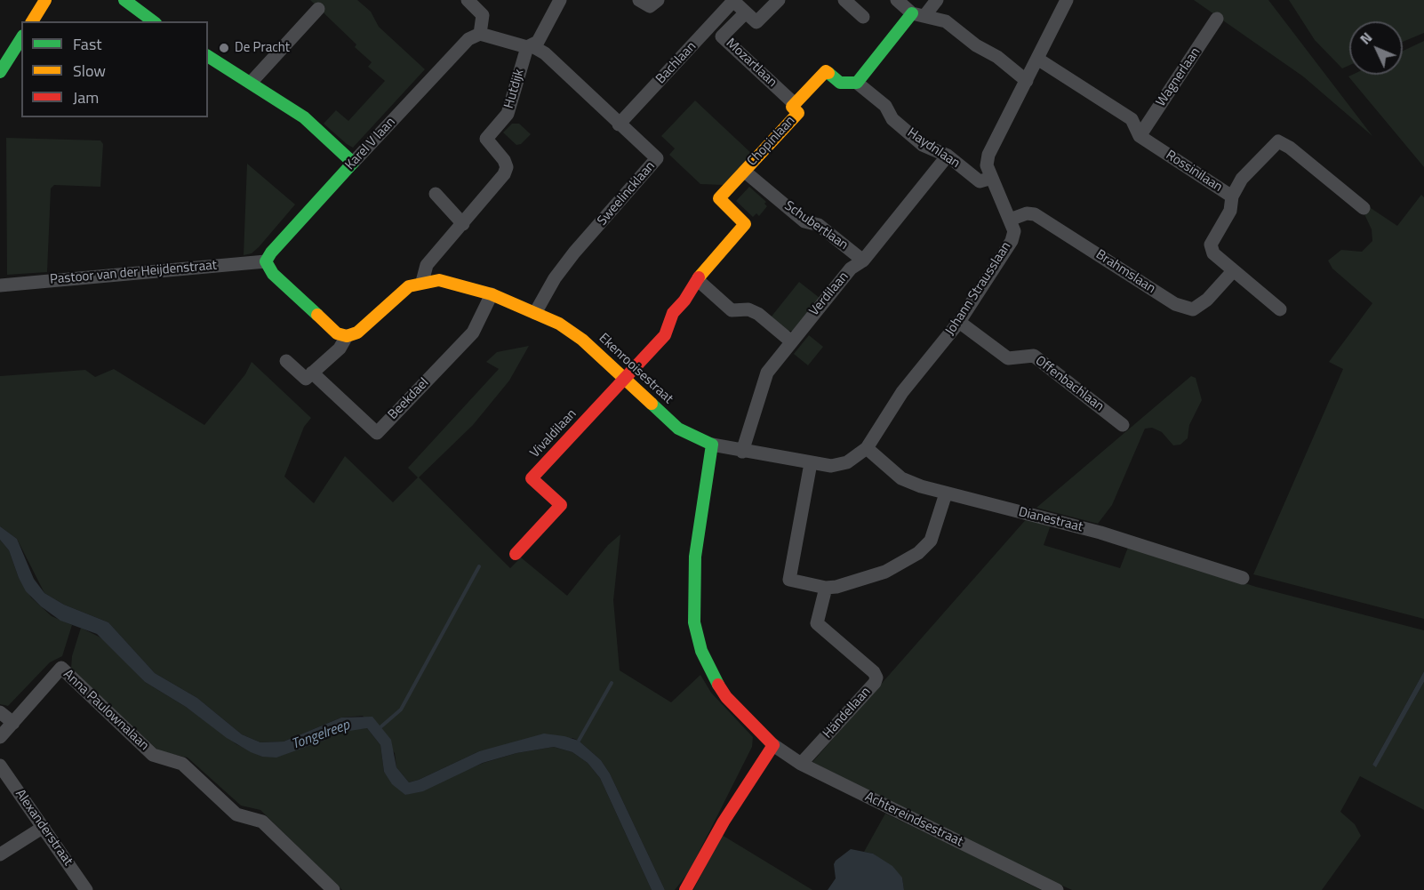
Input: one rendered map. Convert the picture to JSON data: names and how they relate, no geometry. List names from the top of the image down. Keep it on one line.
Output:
{"streets":{"street":["Bachlaan","Mozartlaan","Wagnerlaan","Hutdijk","Chopinlaan","Karel V laan","Haydnlaan","Rossinilaan","Sweelincklaan","Schubertlaan","Brahmslaan","Pastoor van der Heijdenstraat","Johann Strausslaan","Verdilaan","Ekenrooisestraat","Offenbachlaan","Beekdael","Vivaldilaan","Dianestraat","Anna Paulownalaan","Händellaan","Achtereindsestraat","Alexanderstraat"]},"crossings":[["Bachlaan","Sweelincklaan"],["Mozartlaan","Chopinlaan"],["Wagnerlaan","Rossinilaan"],["Hutdijk","Sweelincklaan"],["Hutdijk","Ekenrooisestraat"],["Chopinlaan","Haydnlaan"],["Chopinlaan","Schubertlaan"],["Chopinlaan","Ekenrooisestraat"],["Chopinlaan","Vivaldilaan"],["Karel V laan","Pastoor van der Heijdenstraat"],["Haydnlaan","Johann Strausslaan"],["Haydnlaan","Verdilaan"],["Rossinilaan","Johann Strausslaan"],["Sweelincklaan","Ekenrooisestraat"],["Schubertlaan","Verdilaan"],["Brahmslaan","Johann Strausslaan"],["Johann Strausslaan","Verdilaan"],["Johann Strausslaan","Ekenrooisestraat"],["Johann Strausslaan","Offenbachlaan"],["Johann Strausslaan","Dianestraat"],["Ekenrooisestraat","Beekdael"],["Ekenrooisestraat","Vivaldilaan"],["Händellaan","Achtereindsestraat"]],"water":["Tongelreep"],"places":["De Pracht"],"legend":["Fast","Slow","Jam"],"north":"top left"}
